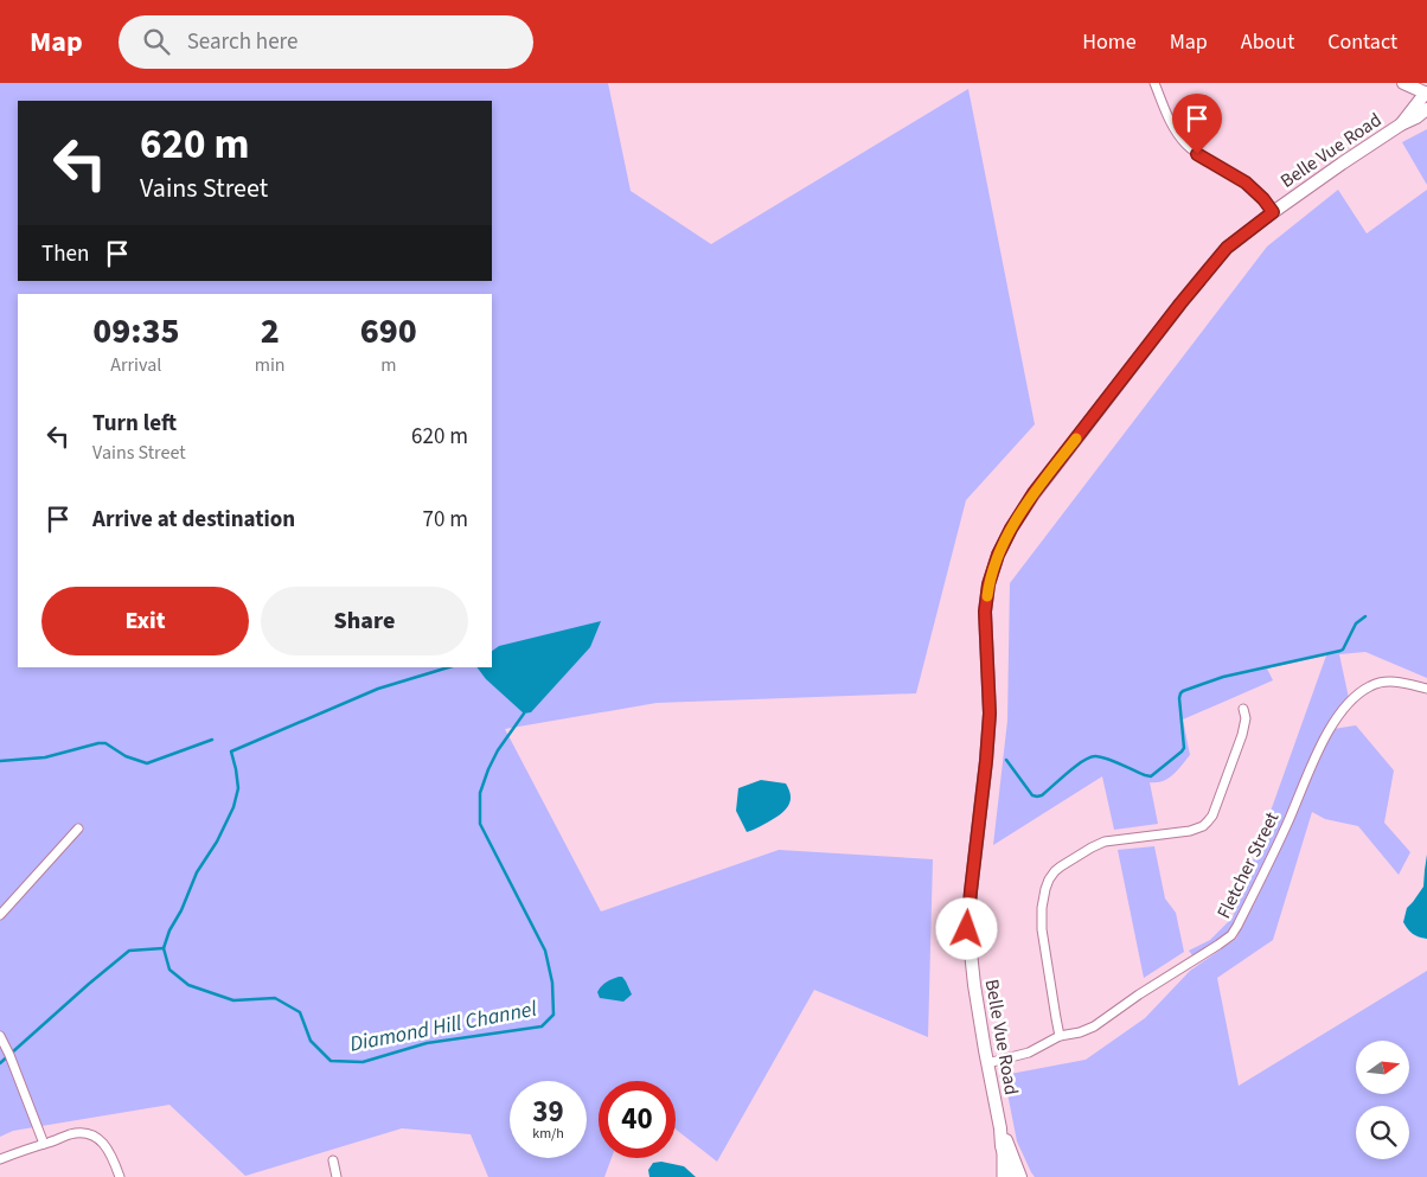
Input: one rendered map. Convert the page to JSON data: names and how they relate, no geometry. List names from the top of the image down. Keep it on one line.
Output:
{"streets":{"street":["Belle Vue Road","Fletcher Street"]},"crossings":[["Belle Vue Road","Fletcher Street"]],"water":["Diamond Hill Channel"],"north":"right","page":{"header":"Map","search":"Search here","nav":["Home","Map","About","Contact"],"turn":["620 m","Vains Street"],"then":"Then","eta":["09:35","Arrival","2","min","690","m"],"list":[{"name":"Turn left","note":"Vains Street","value":"620 m"},{"name":"Arrive at destination","value":"70 m"}],"buttons":["Exit","Share"],"speed":"39 km/h","limit":"40"}}
